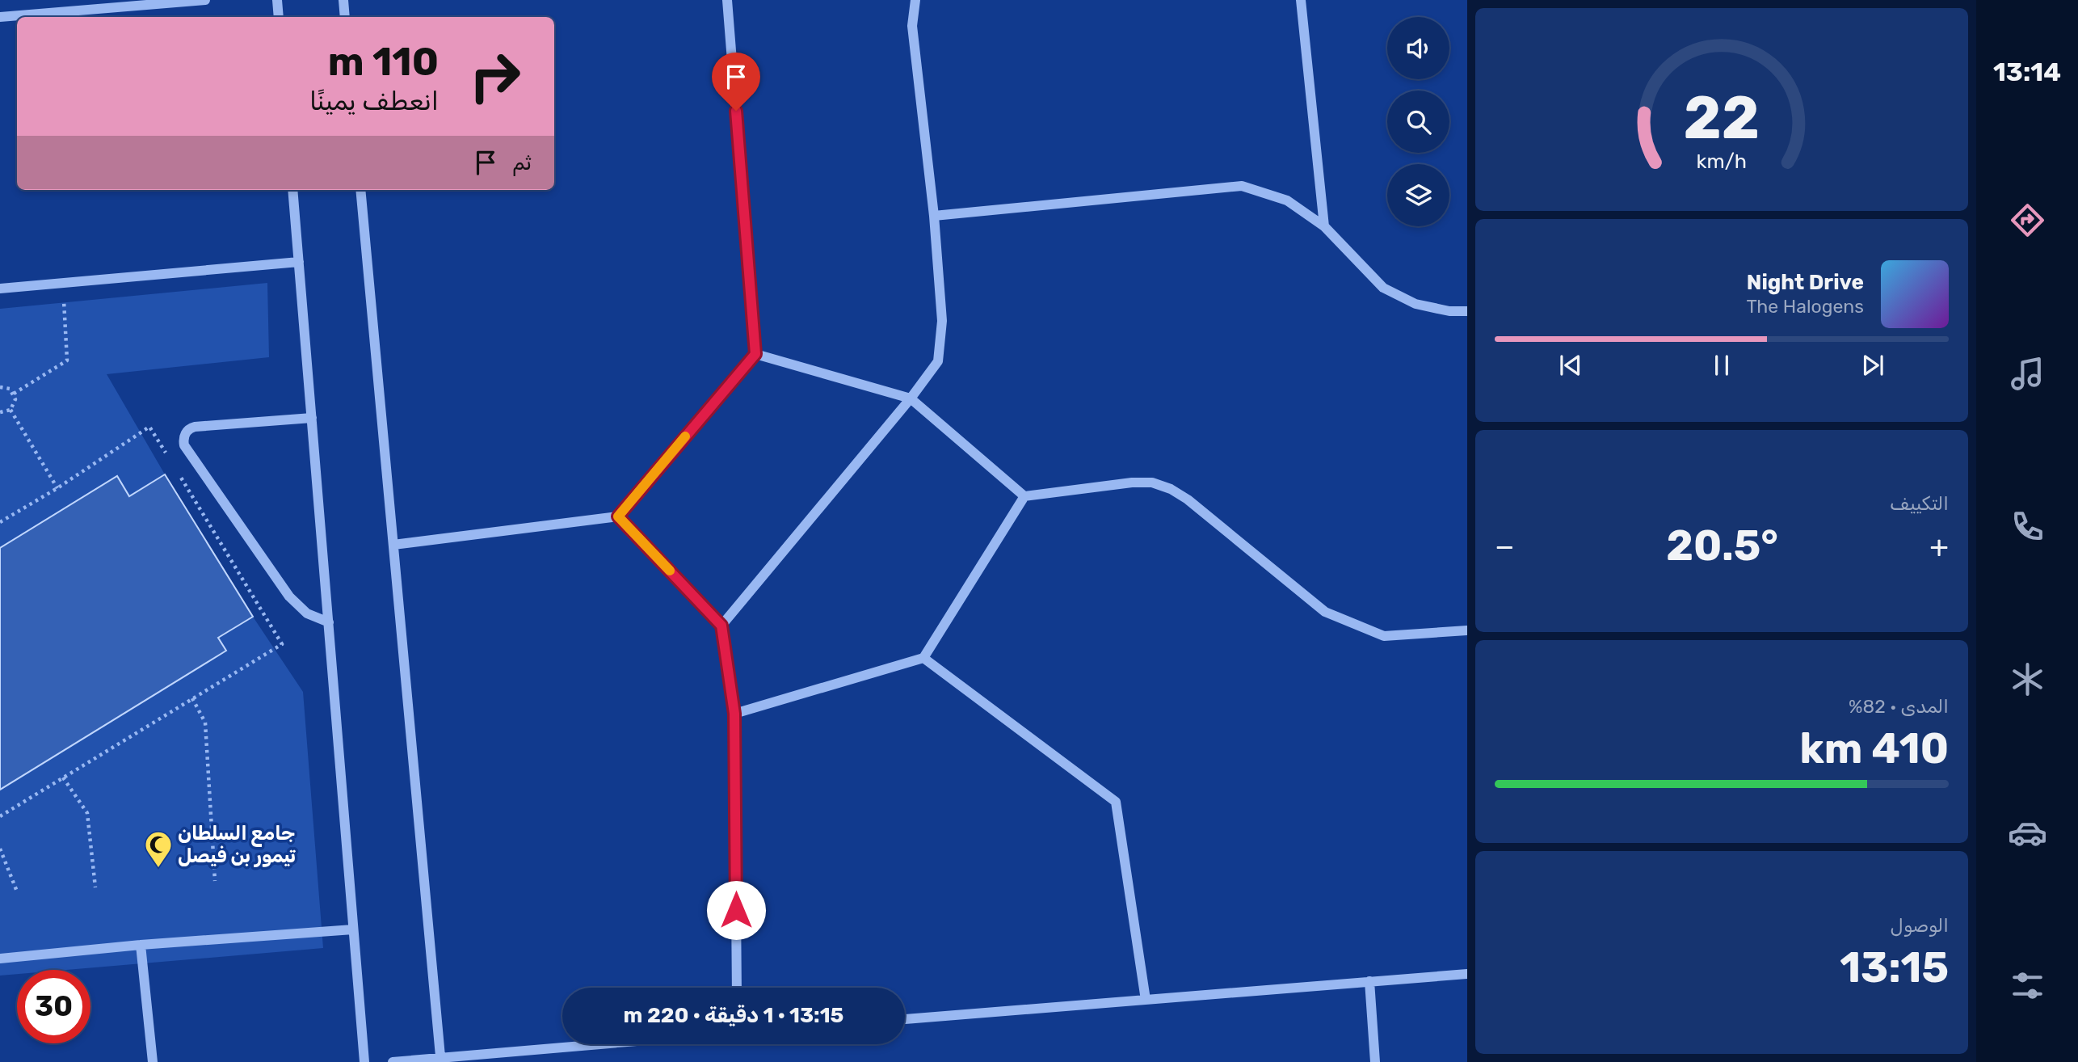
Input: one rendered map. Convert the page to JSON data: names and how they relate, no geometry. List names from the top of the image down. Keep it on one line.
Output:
{"places":{"mosque":["جامع السلطان تيمور بن فيصل"]},"page":{"tabs":"13:14","turn":["110 m","انعطف يمينًا"],"then":"ثم","song":["Night Drive","The Halogens"],"tile":["التكييف",["المدى · 82%","410 km"],["الوصول","13:15"]],"heat":["−","20.5°","+"],"limit":"30","trip":"13:15 · 1 دقيقة · 220 m","gauge":["22","km/h"]}}
